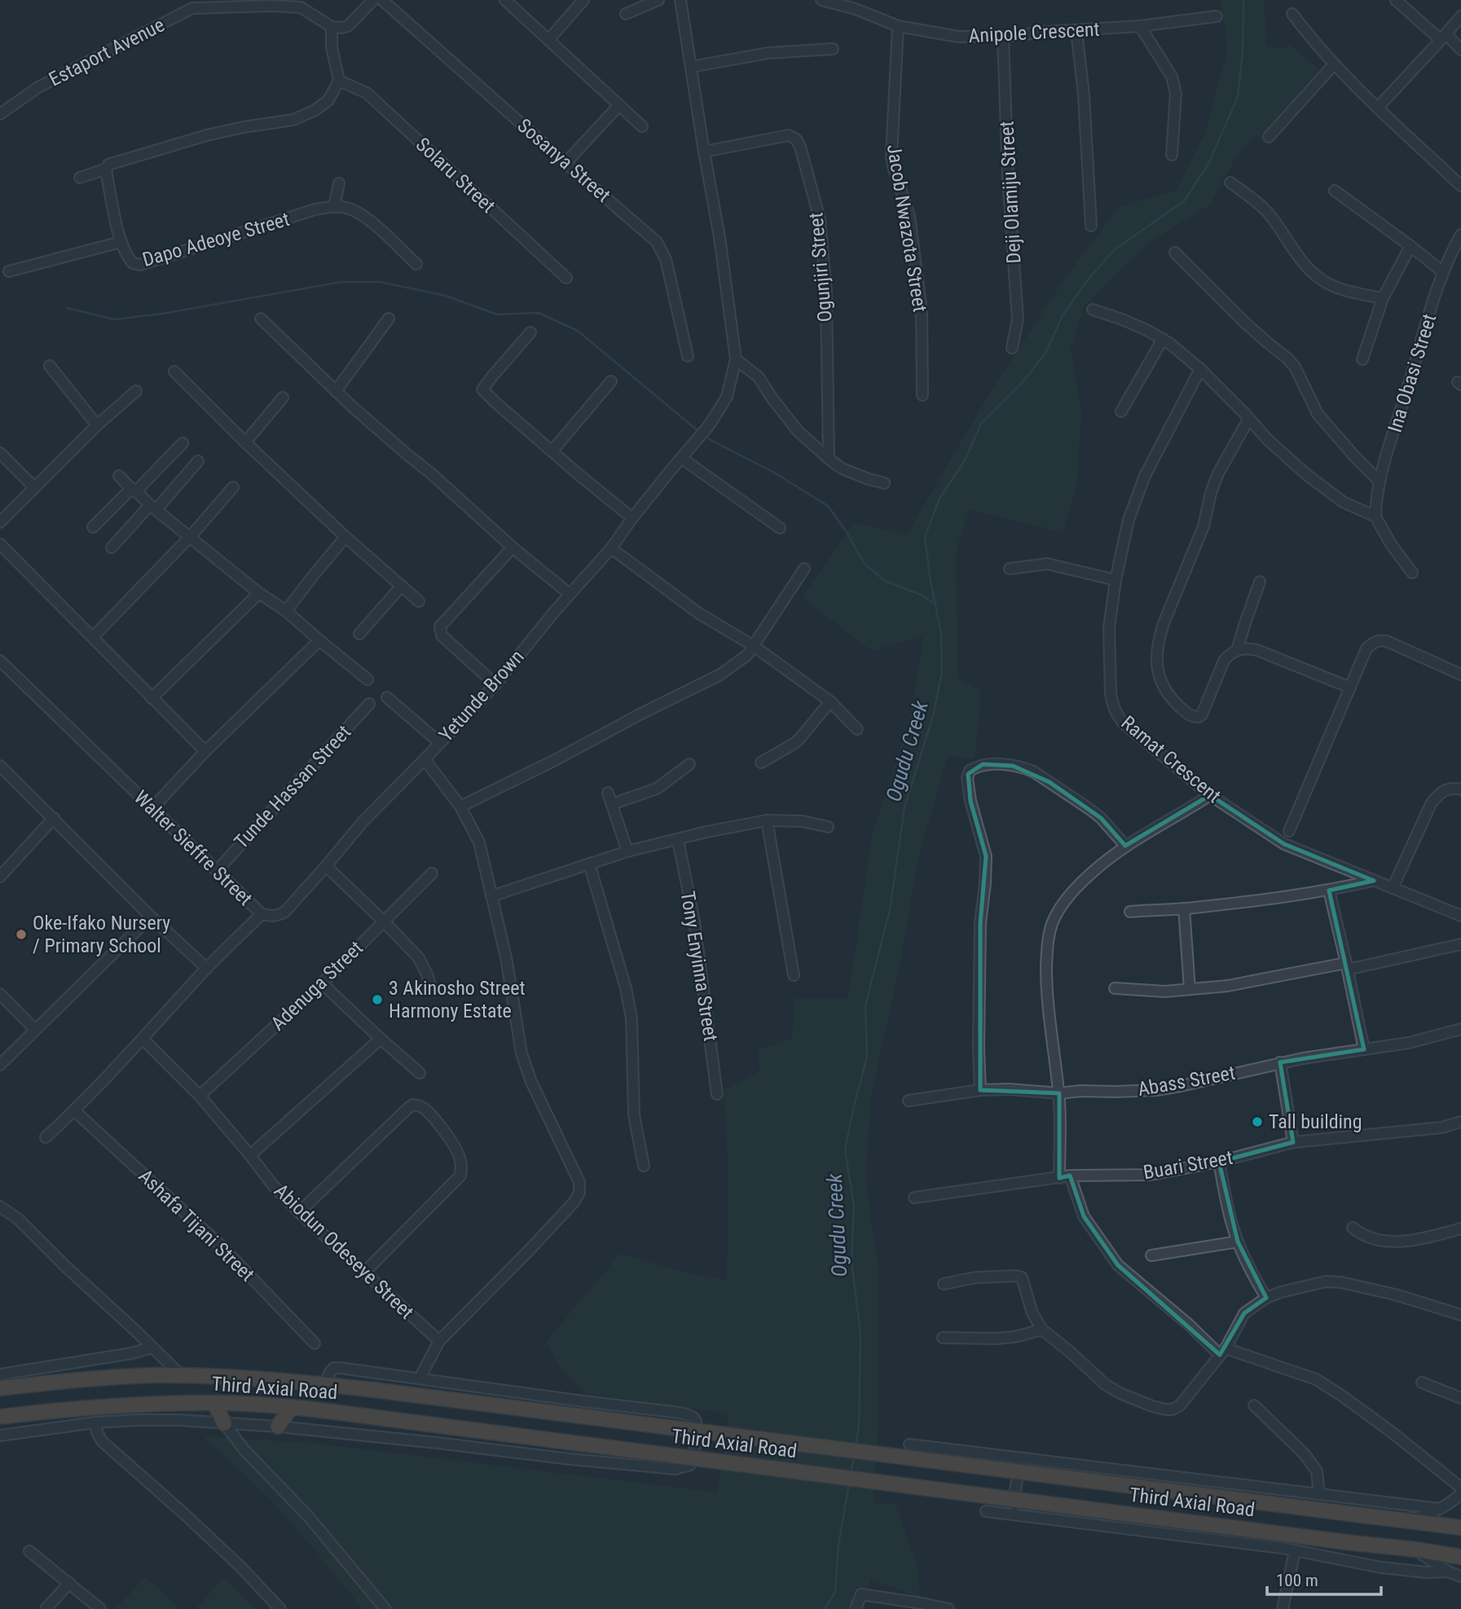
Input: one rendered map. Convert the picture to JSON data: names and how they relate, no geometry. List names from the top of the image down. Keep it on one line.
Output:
{"streets":{"highway":["Third Axial Road"],"street":["Anipole Crescent","Estaport Avenue","Sosanya Street","Solaru Street","Deji Olamiju Street","Jacob Nwazota Street","Dapo Adeoye Street","Ogunjiri Street","Ina Obasi Street","Yetunde Brown","Ramat Crescent","Tunde Hassan Street","Walter Sieffre Street","Tony Enyinna Street","Adenuga Street","Abass Street","Buari Street","Ashafa Tijani Street","Abiodun Odeseye Street"]},"crossings":[["Anipole Crescent","Deji Olamiju Street"],["Anipole Crescent","Jacob Nwazota Street"],["Yetunde Brown","Walter Sieffre Street"],["Tunde Hassan Street","Walter Sieffre Street"],["Walter Sieffre Street","Ashafa Tijani Street"],["Walter Sieffre Street","Abiodun Odeseye Street"],["Adenuga Street","Abiodun Odeseye Street"]],"water":["Ogudu Creek"],"places":["Oke-Ifako Nursery / Primary School","3 Akinosho Street Harmony Estate","Tall building"],"scale_bar":"100 m"}
